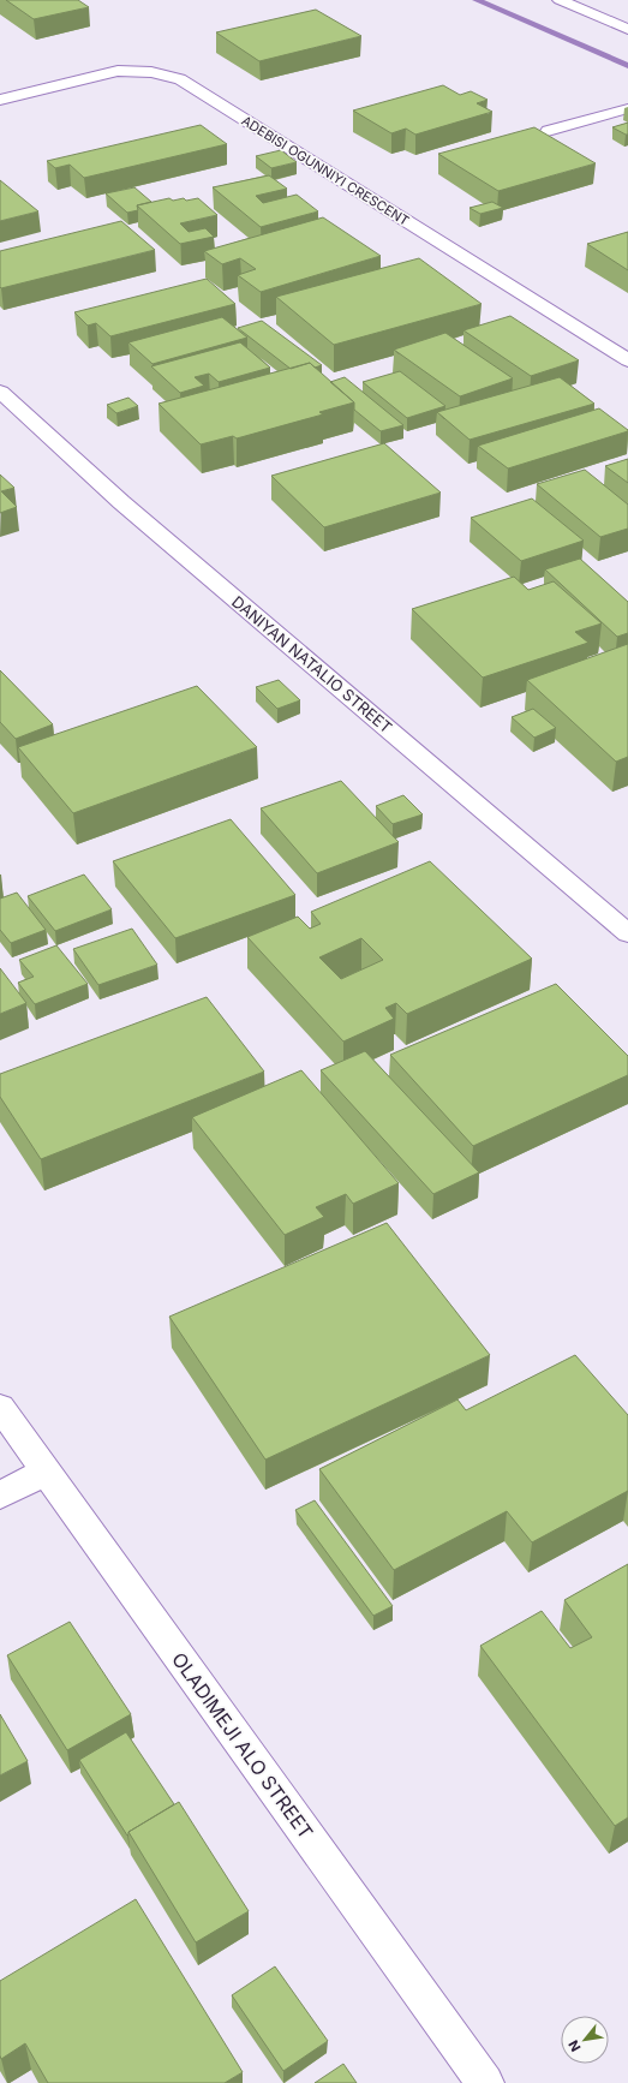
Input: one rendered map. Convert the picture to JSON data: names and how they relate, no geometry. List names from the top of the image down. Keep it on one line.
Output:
{"streets":{"main road":["ADEBISI OGUNNIYI CRESCENT","DANIYAN NATALIO STREET","OLADIMEJI ALO STREET"]},"north":"bottom left"}
